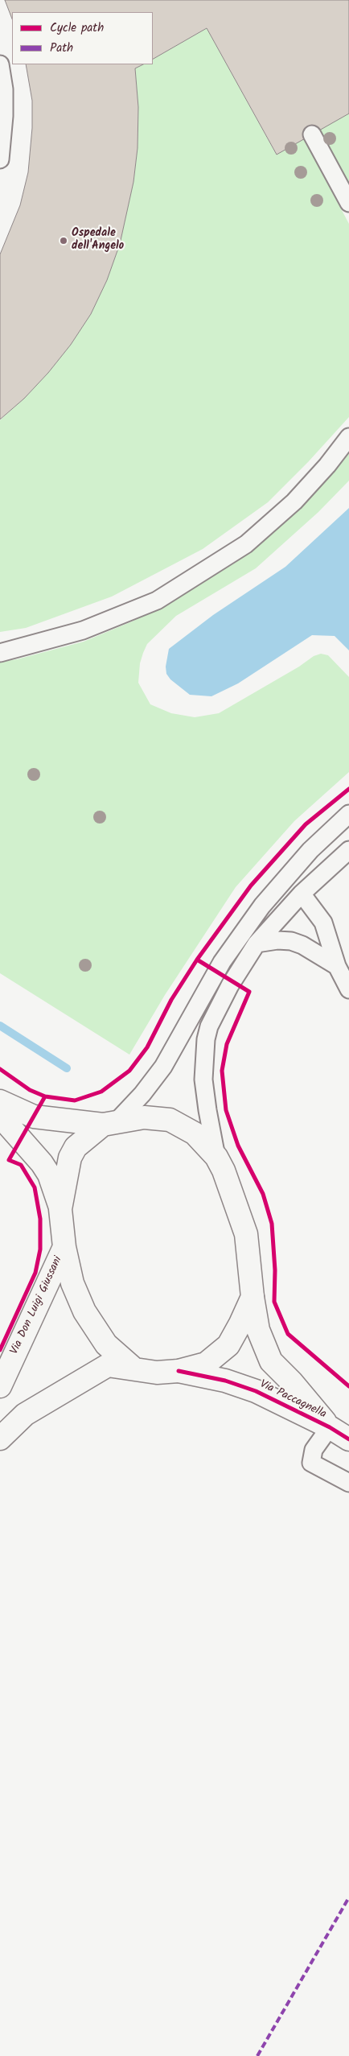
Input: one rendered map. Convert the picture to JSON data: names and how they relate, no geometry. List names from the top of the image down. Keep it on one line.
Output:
{"streets":{"main road":["Via Don Luigi Giussani","Via Paccagnella"]},"places":["Ospedale dell'Angelo"],"legend":["Cycle path","Path"]}
